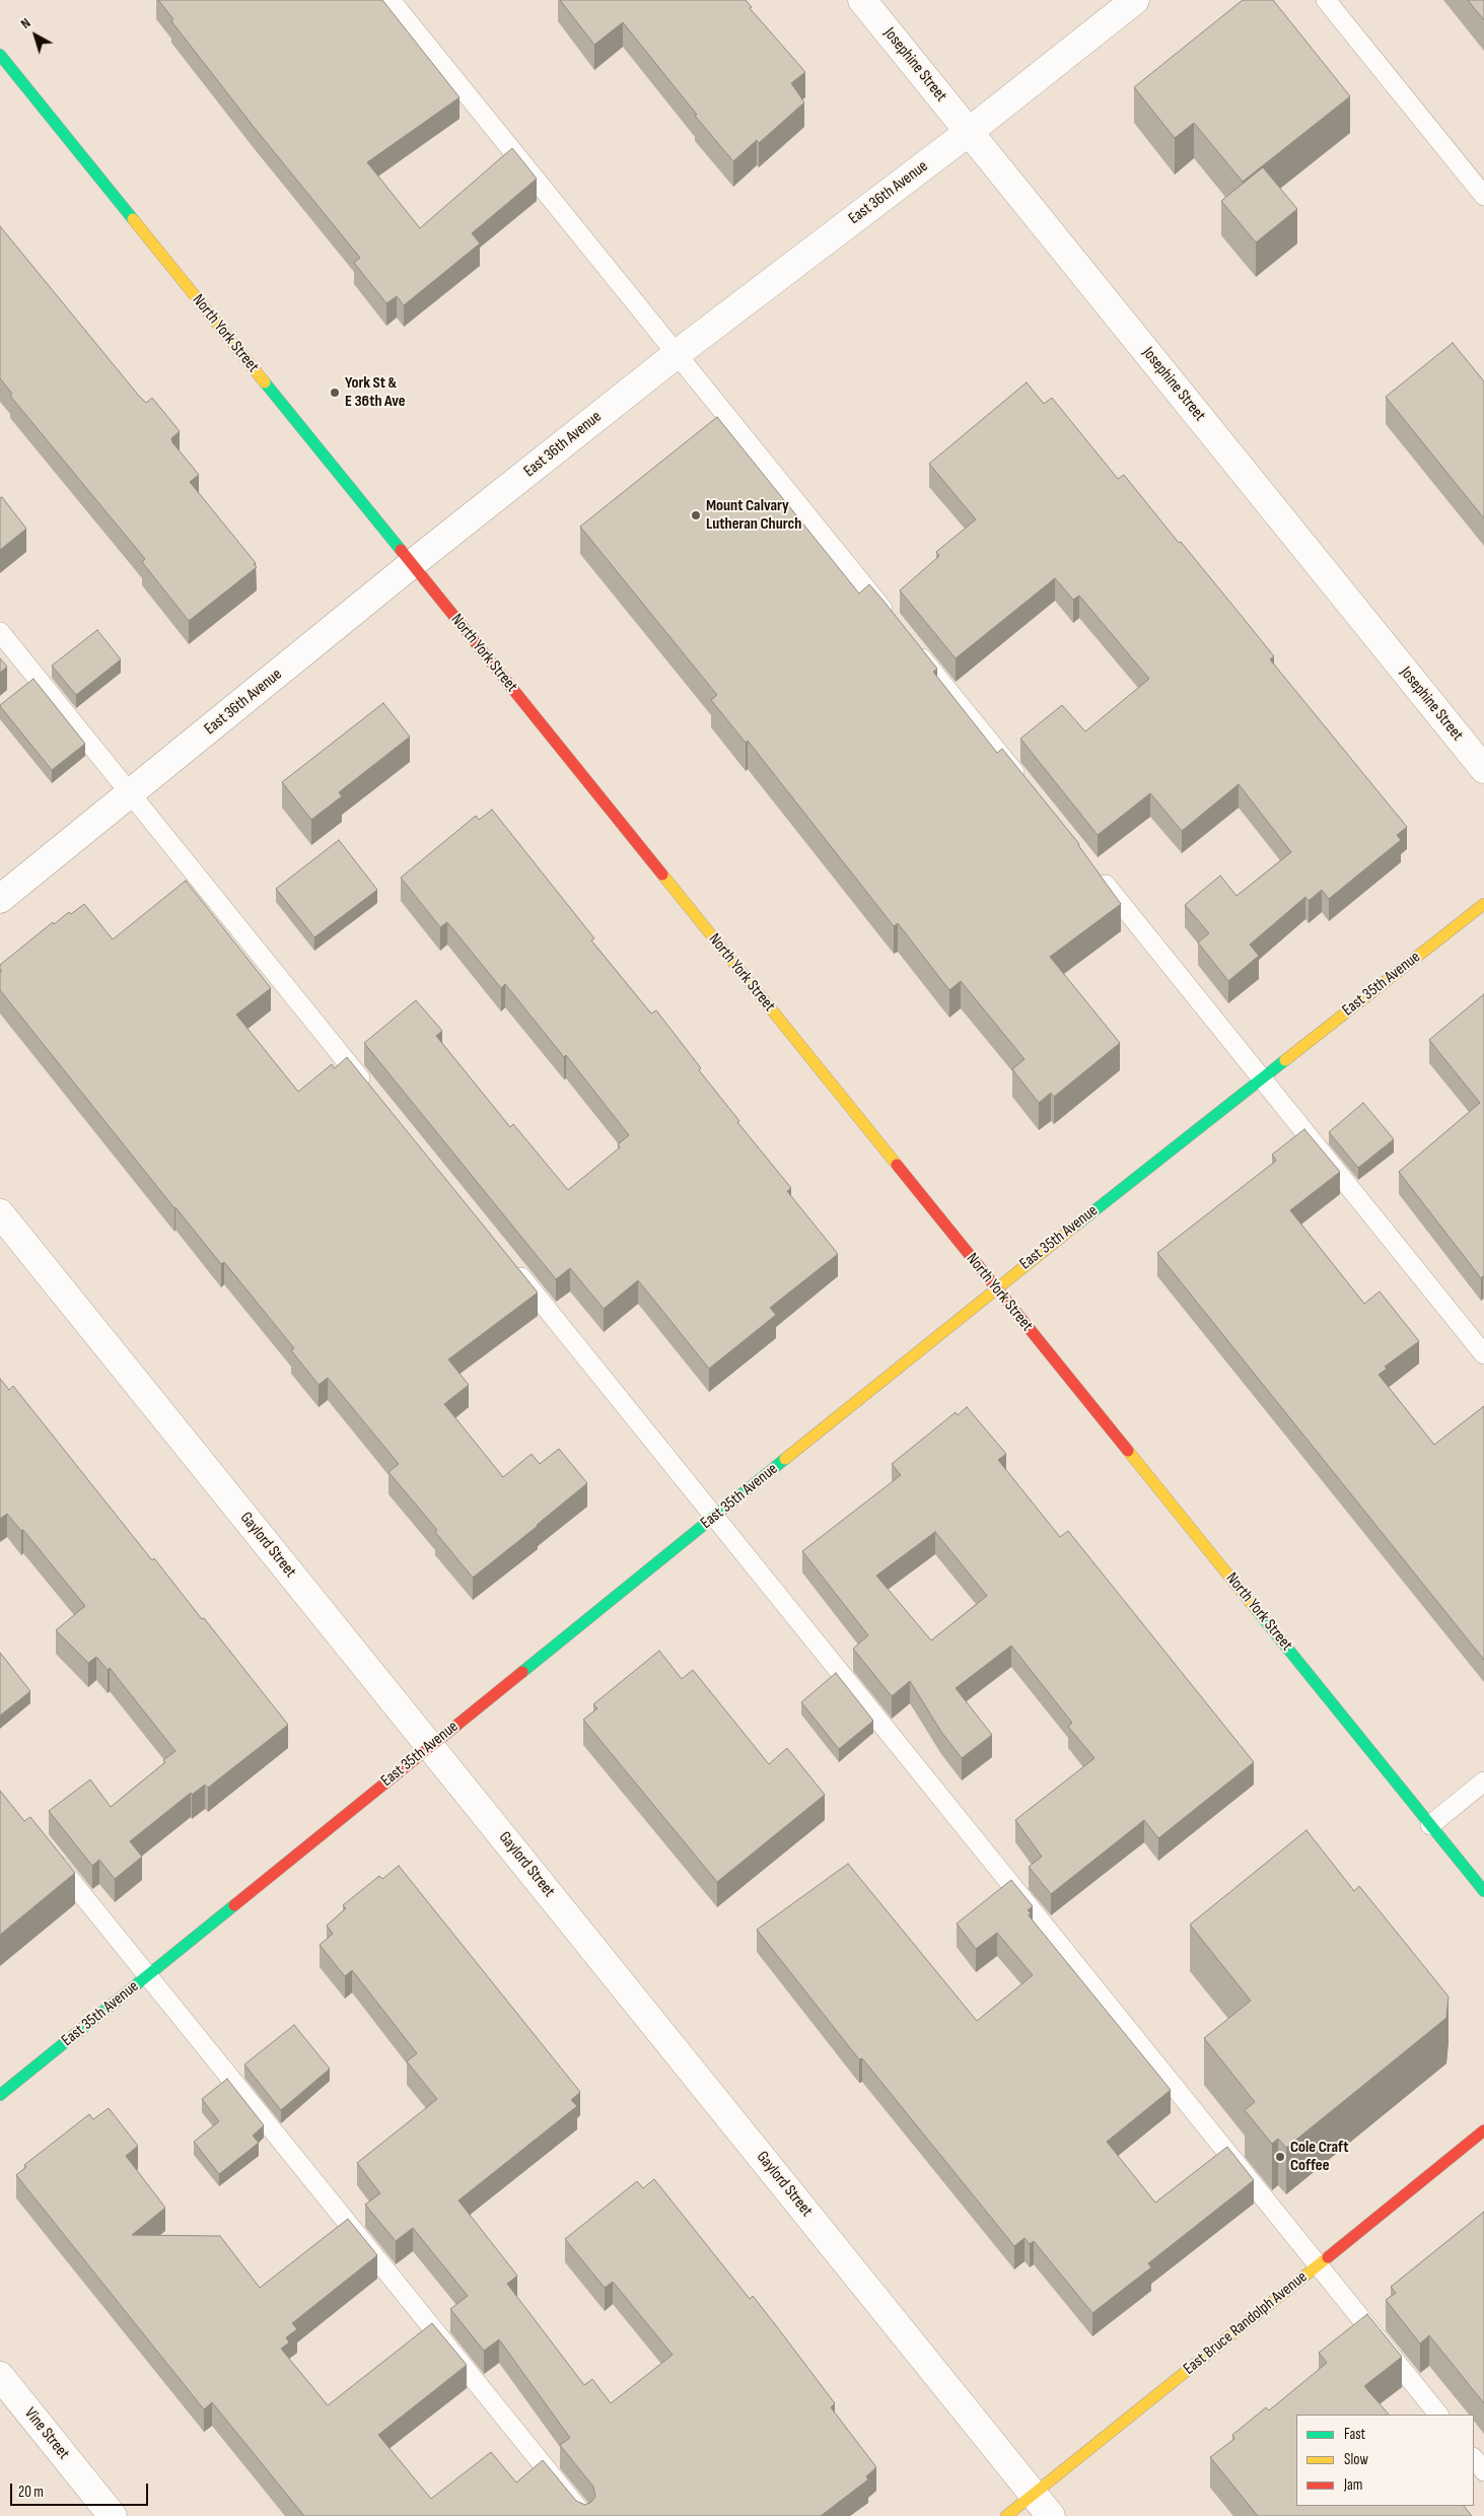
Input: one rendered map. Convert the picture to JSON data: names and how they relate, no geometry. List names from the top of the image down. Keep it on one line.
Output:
{"streets":{"street":["Josephine Street","East 36th Avenue","North York Street","East 35th Avenue","Gaylord Street","East Bruce Randolph Avenue","Vine Street"]},"crossings":[["Josephine Street","East 36th Avenue"],["East 36th Avenue","North York Street"],["North York Street","East 35th Avenue"],["East 35th Avenue","Gaylord Street"],["Gaylord Street","East Bruce Randolph Avenue"]],"places":["York St & E 36th Ave","Mount Calvary Lutheran Church","Cole Craft Coffee"],"legend":["Fast","Slow","Jam"],"scale_bar":"20 m","north":"top left"}
